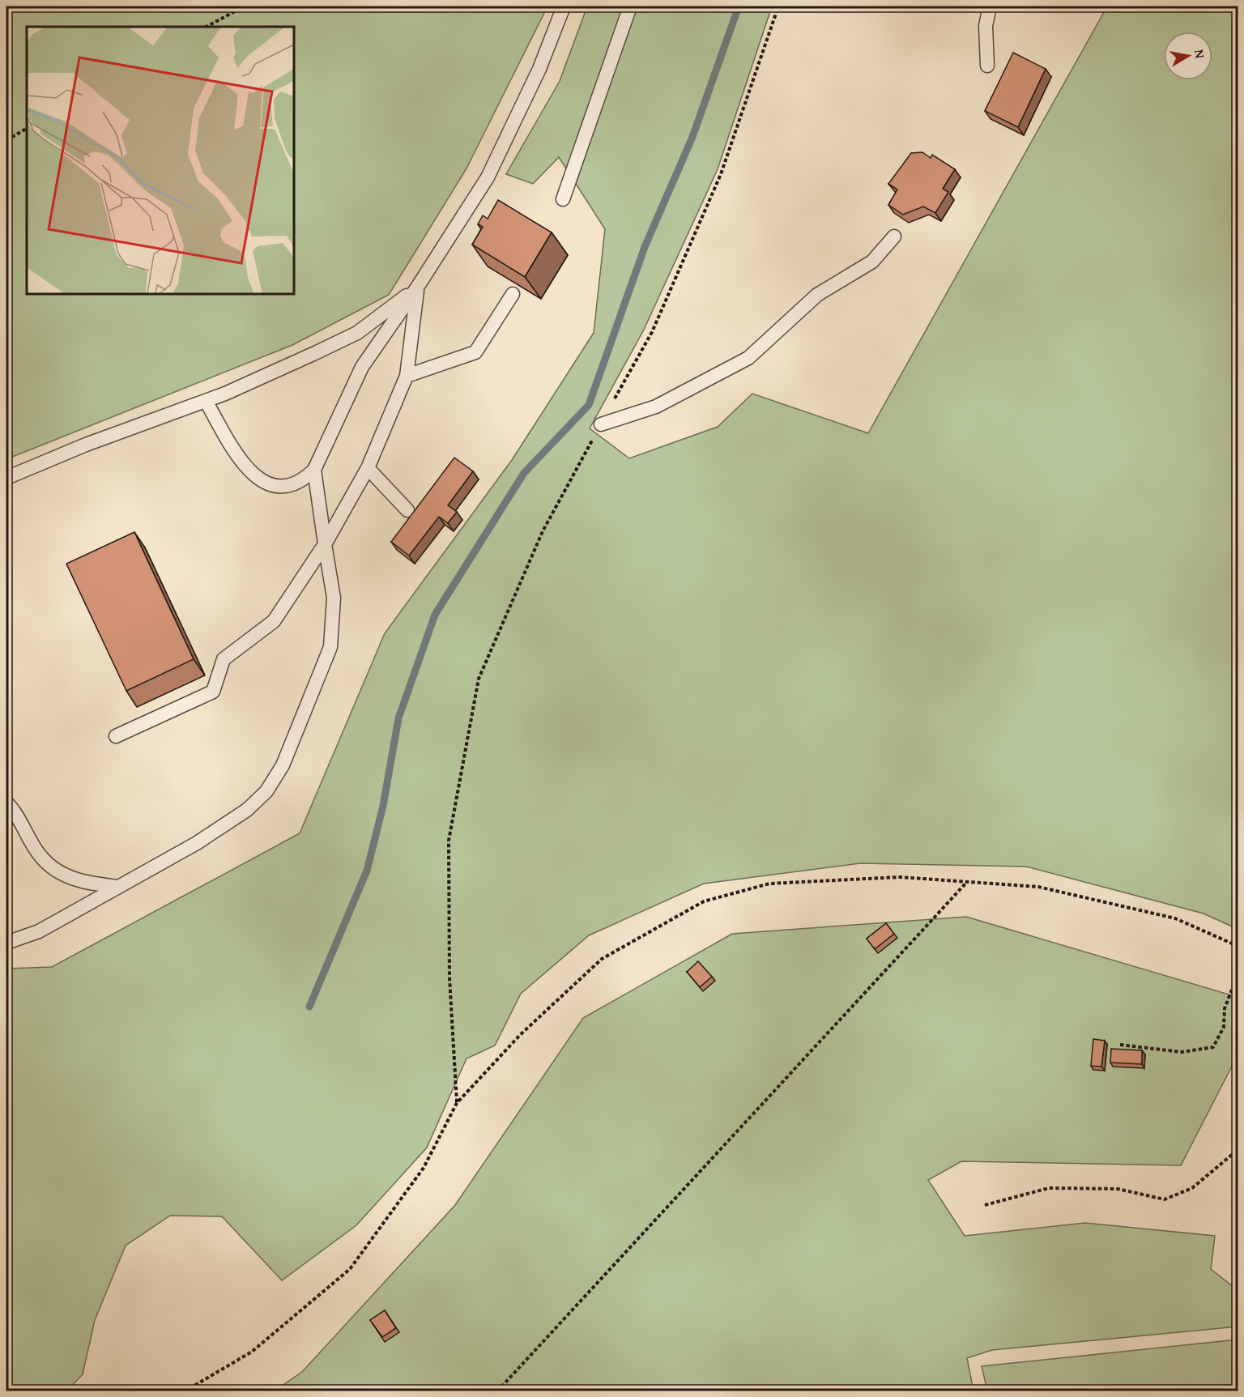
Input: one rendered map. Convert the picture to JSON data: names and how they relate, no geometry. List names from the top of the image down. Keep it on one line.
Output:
{"north":"right"}
